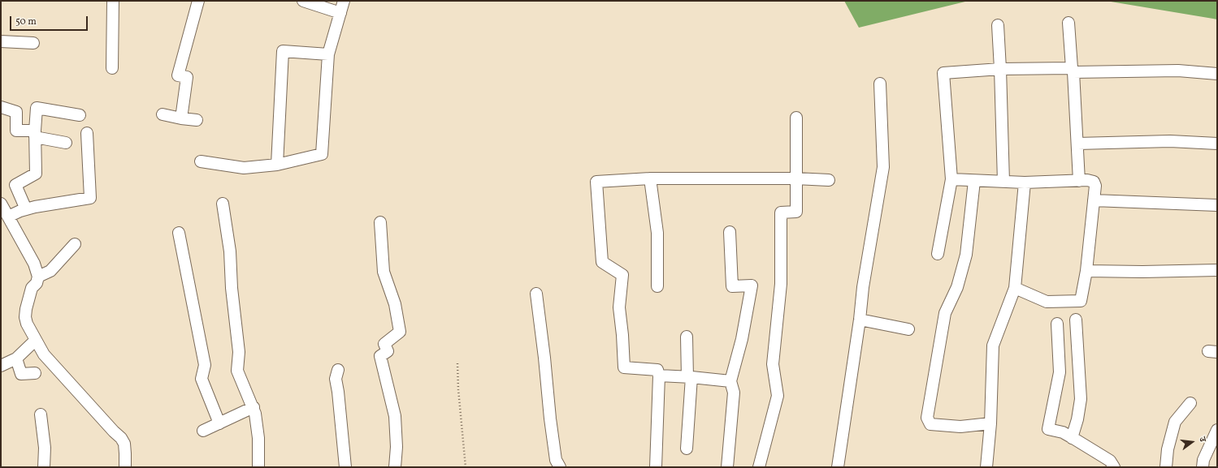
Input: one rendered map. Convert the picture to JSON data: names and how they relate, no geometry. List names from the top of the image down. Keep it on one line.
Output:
{"scale_bar":"50 m","north":"right"}
